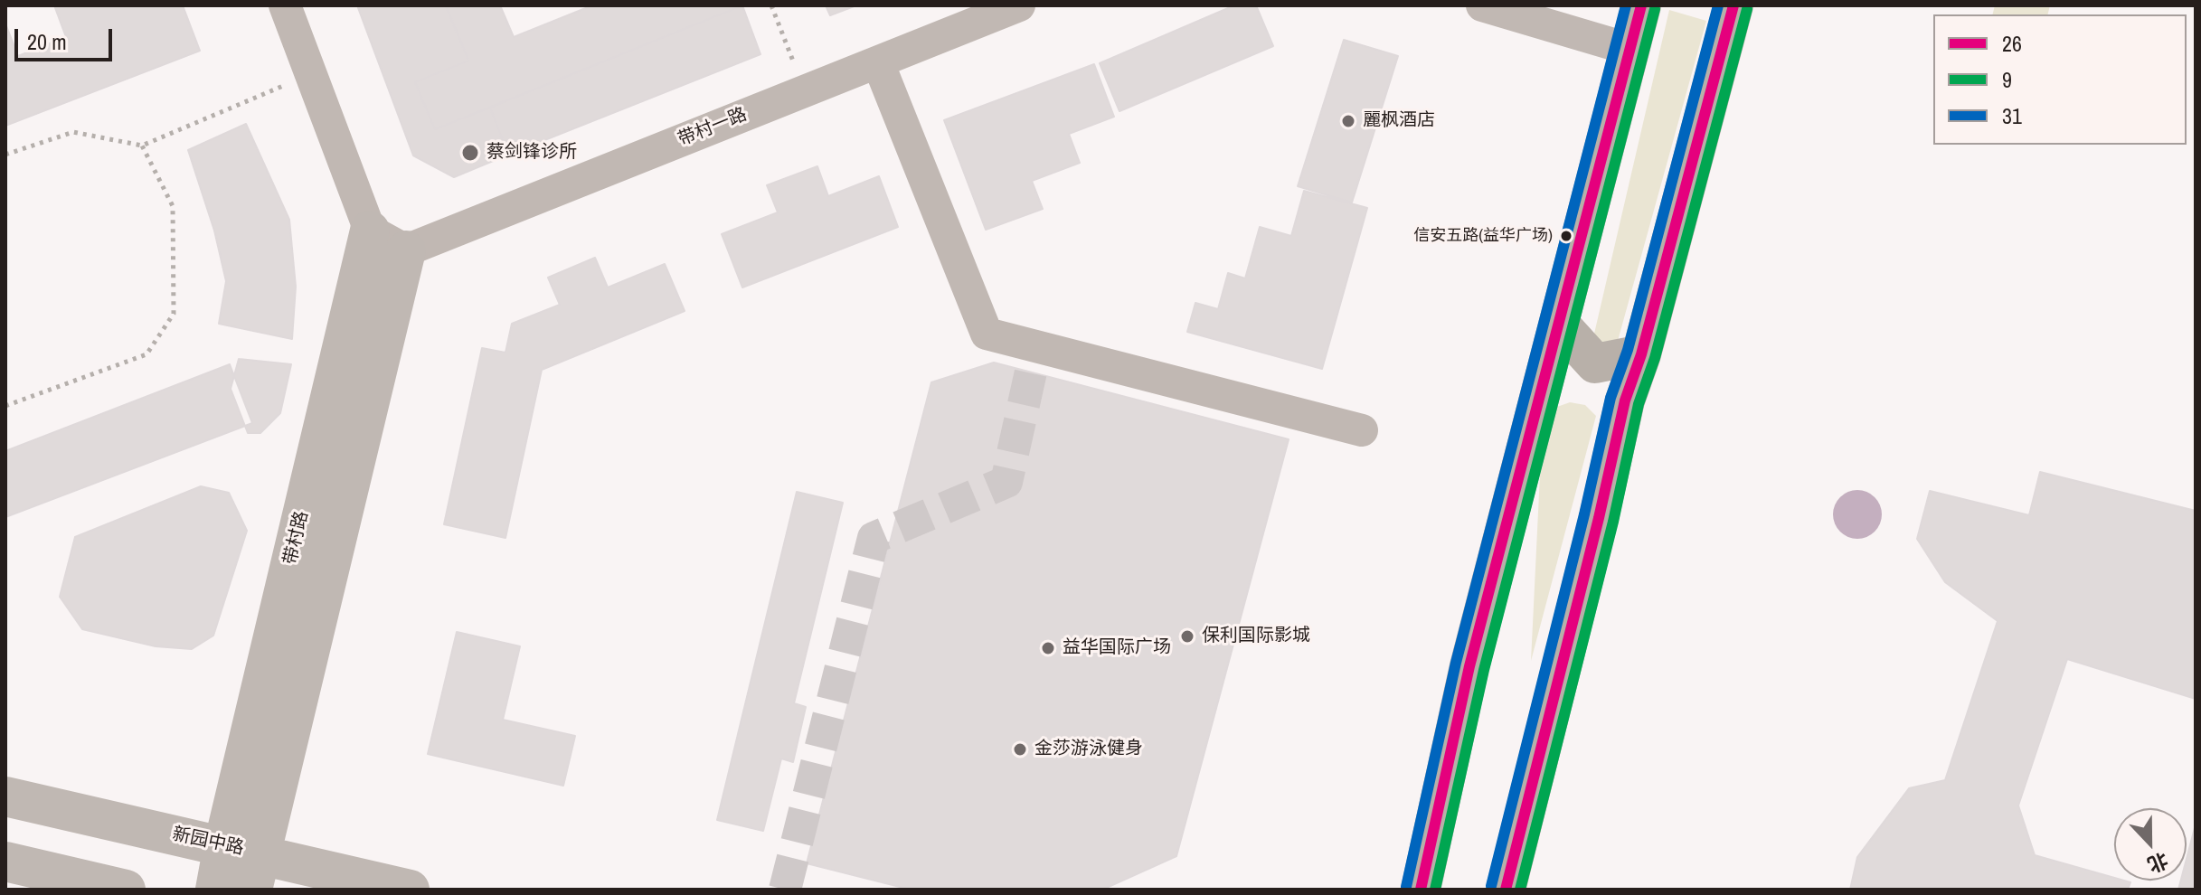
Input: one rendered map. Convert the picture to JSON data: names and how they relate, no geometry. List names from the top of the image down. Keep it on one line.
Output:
{"streets":{"street":["带村一路","带村路","新园中路"]},"crossings":[["带村路","新园中路"]],"places":["麗枫酒店","蔡剑锋诊所","信安五路(益华广场)","保利国际影城","益华国际广场","金莎游泳健身"],"lines":["transit line 26","transit line 31","transit line 9"],"legend":["26","9","31"],"scale_bar":"20 m","north":"bottom"}
